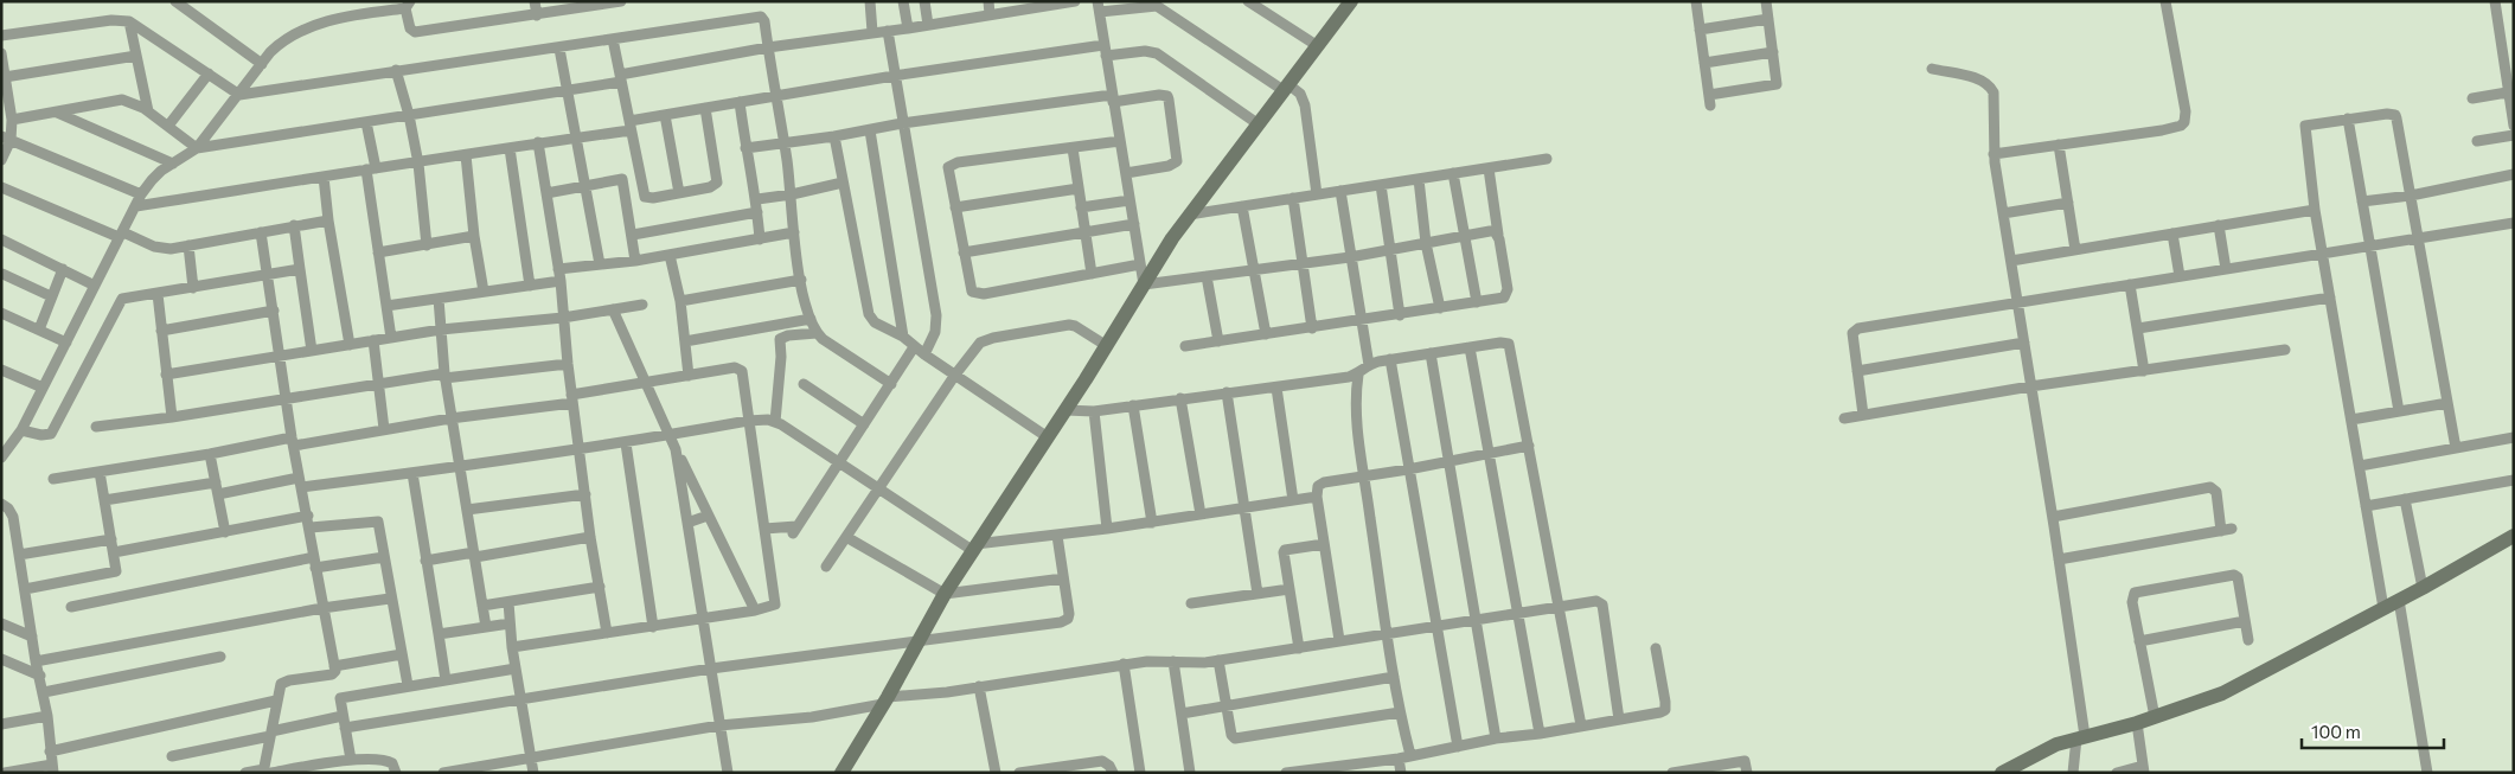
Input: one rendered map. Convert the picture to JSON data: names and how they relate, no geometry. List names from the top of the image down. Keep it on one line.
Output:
{"scale_bar":"100 m"}
